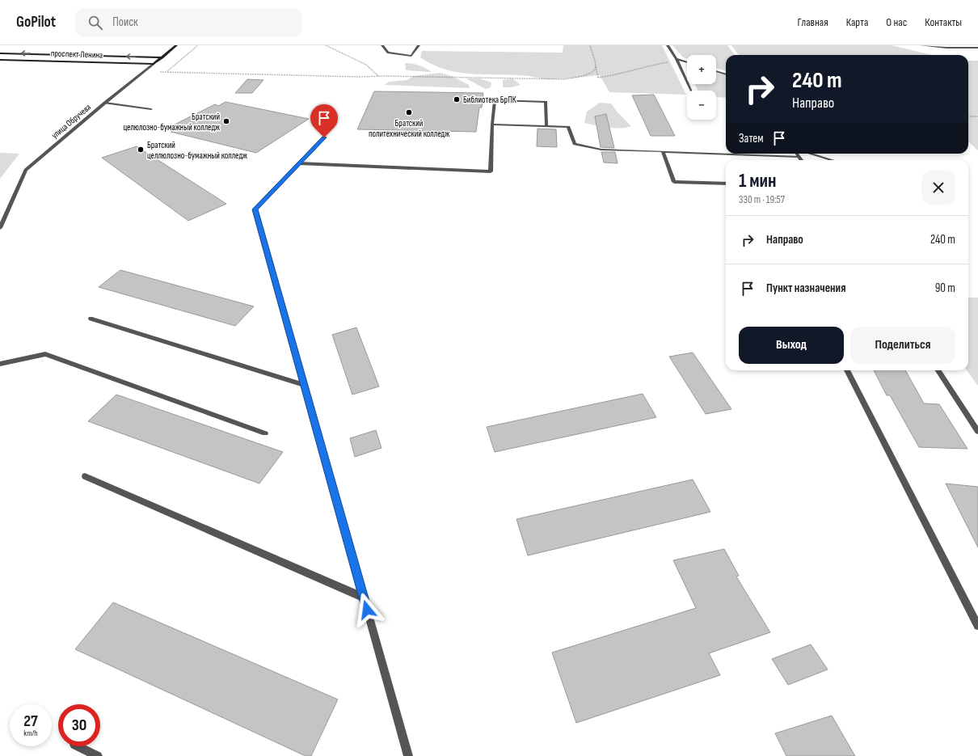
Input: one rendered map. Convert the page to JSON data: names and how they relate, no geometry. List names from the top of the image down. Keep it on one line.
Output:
{"streets":{"main road":["проспект Ленина","улица Обручева"]},"crossings":[["проспект Ленина","улица Обручева"]],"places":["Библиотека БрПК","Братский политехнический колледж","Братский целюлозно-бумажный колледж","Братский целлюлозно-бумажный колледж"],"page":{"header":"GoPilot","search":"Поиск","nav":["Главная","Карта","О нас","Контакты"],"map_buttons":["+","−"],"turn":["240 m","Направо"],"then":"Затем","heading":["1 мин","330 m · 19:57"],"list":[{"name":"Направо","value":"240 m"},{"name":"Пункт назначения","value":"90 m"}],"buttons":["Выход","Поделиться"],"speed":"27 km/h","limit":"30"}}
